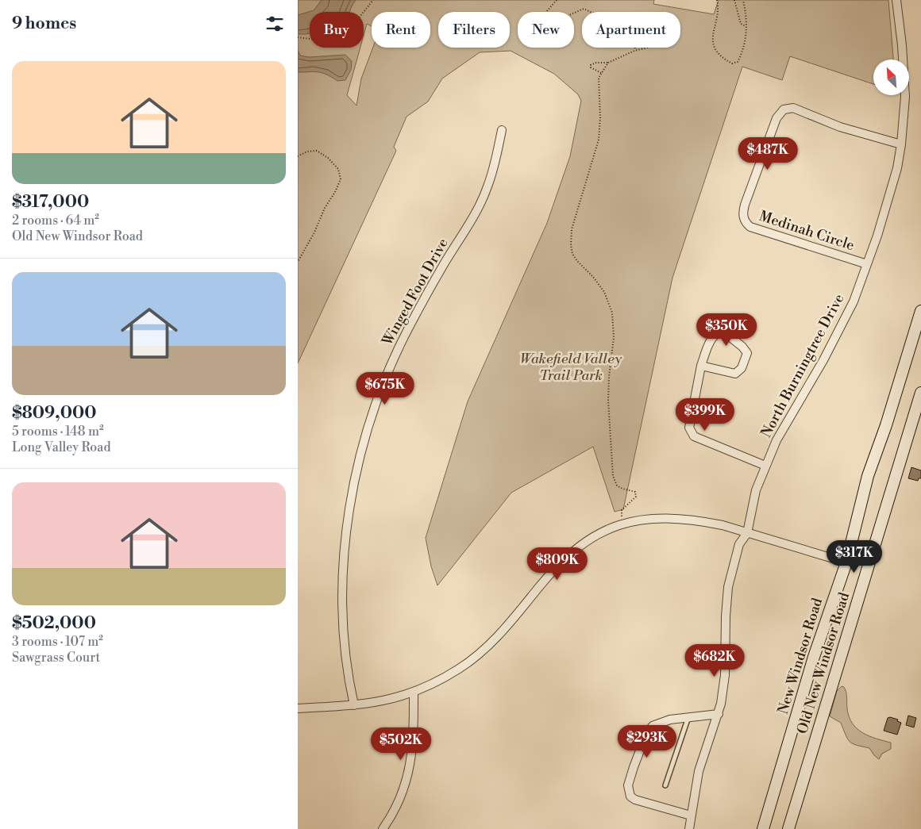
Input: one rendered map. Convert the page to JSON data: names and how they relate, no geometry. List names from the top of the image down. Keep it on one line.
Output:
{"streets":{"main road":["New Windsor Road","Old New Windsor Road"],"street":["Medinah Circle","Winged Foot Drive","North Burningtree Drive"]},"crossings":[["Medinah Circle","North Burningtree Drive"]],"parks":["Wakefield Valley Trail Park"],"north":"top left","page":{"heading":"9 homes","chip":["Buy","Rent","Filters","New","Apartment"],"list":[{"name":"$317,000","note":"2 rooms · 64 m² · Old New Windsor Road"},{"name":"$809,000","note":"5 rooms · 148 m² · Long Valley Road"},{"name":"$502,000","note":"3 rooms · 107 m² · Sawgrass Court"}],"price":["$487K","$350K","$675K","$399K","$317K","$809K","$682K","$293K","$502K"]}}
